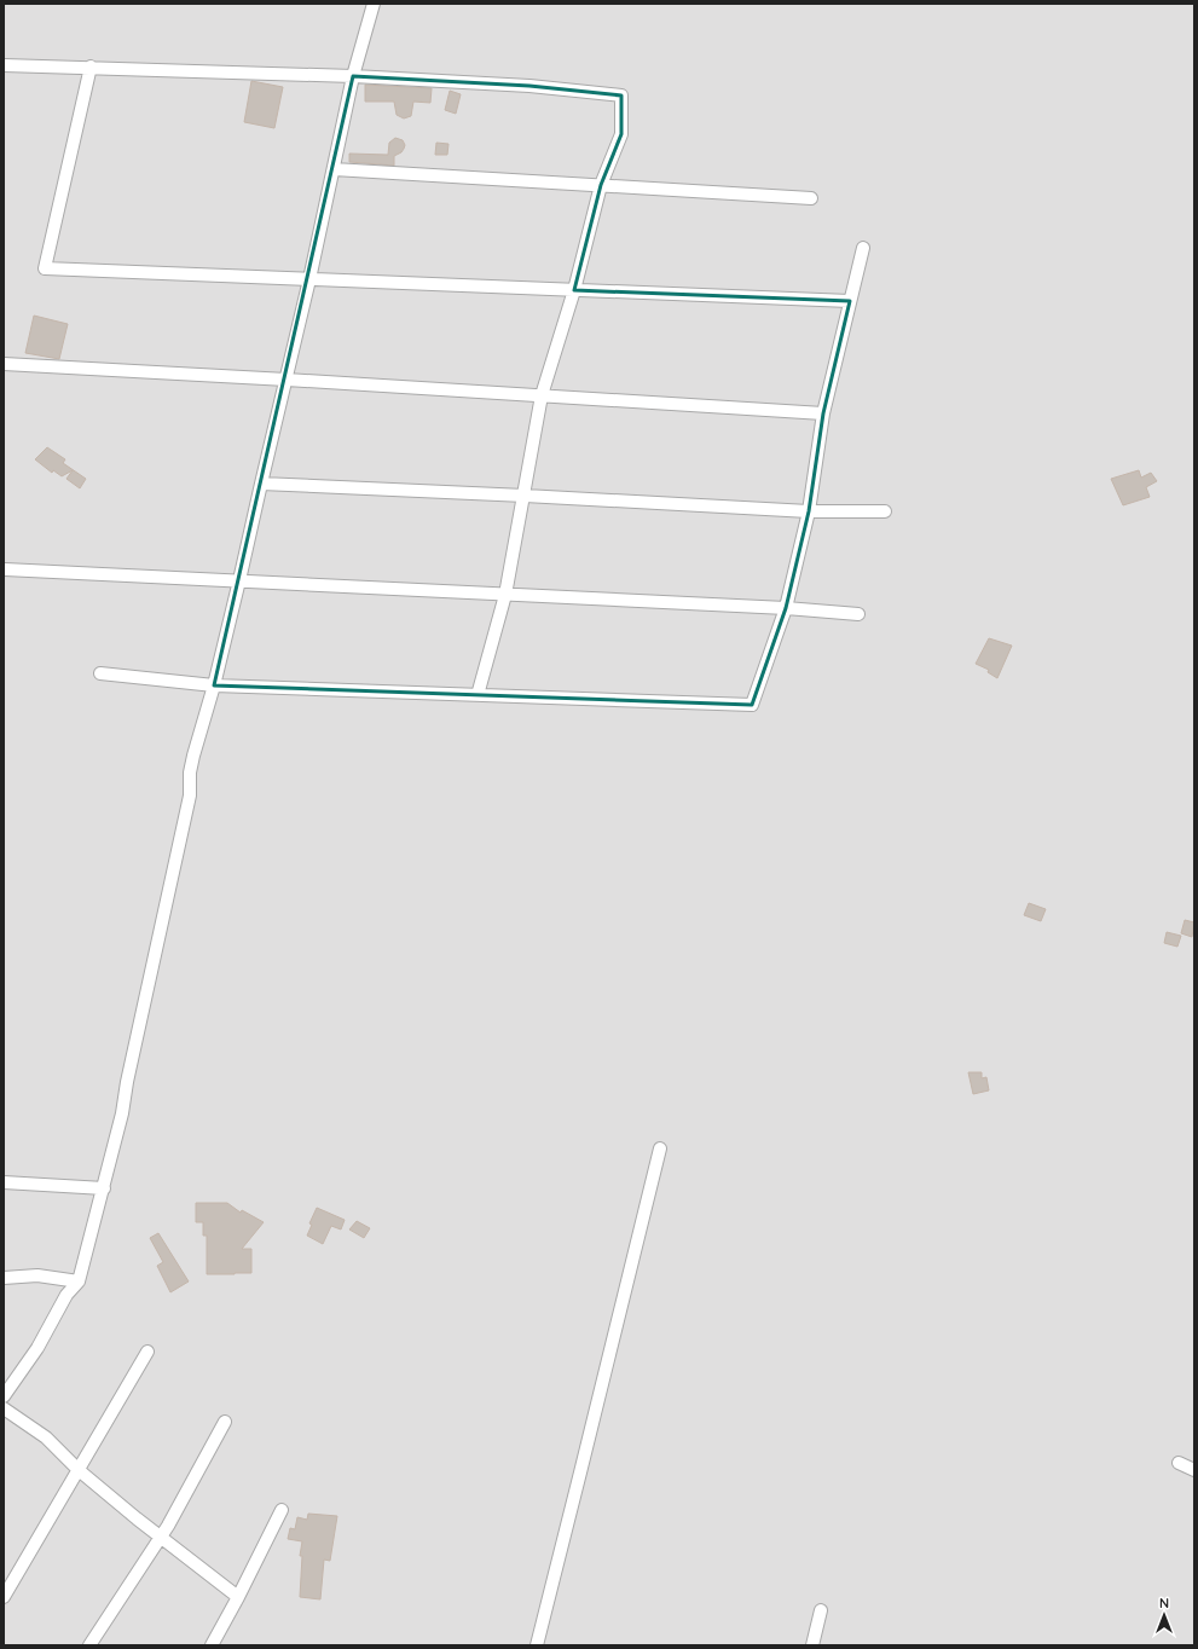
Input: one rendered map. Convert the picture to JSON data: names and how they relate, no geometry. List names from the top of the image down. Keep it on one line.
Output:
{"north":"top"}
